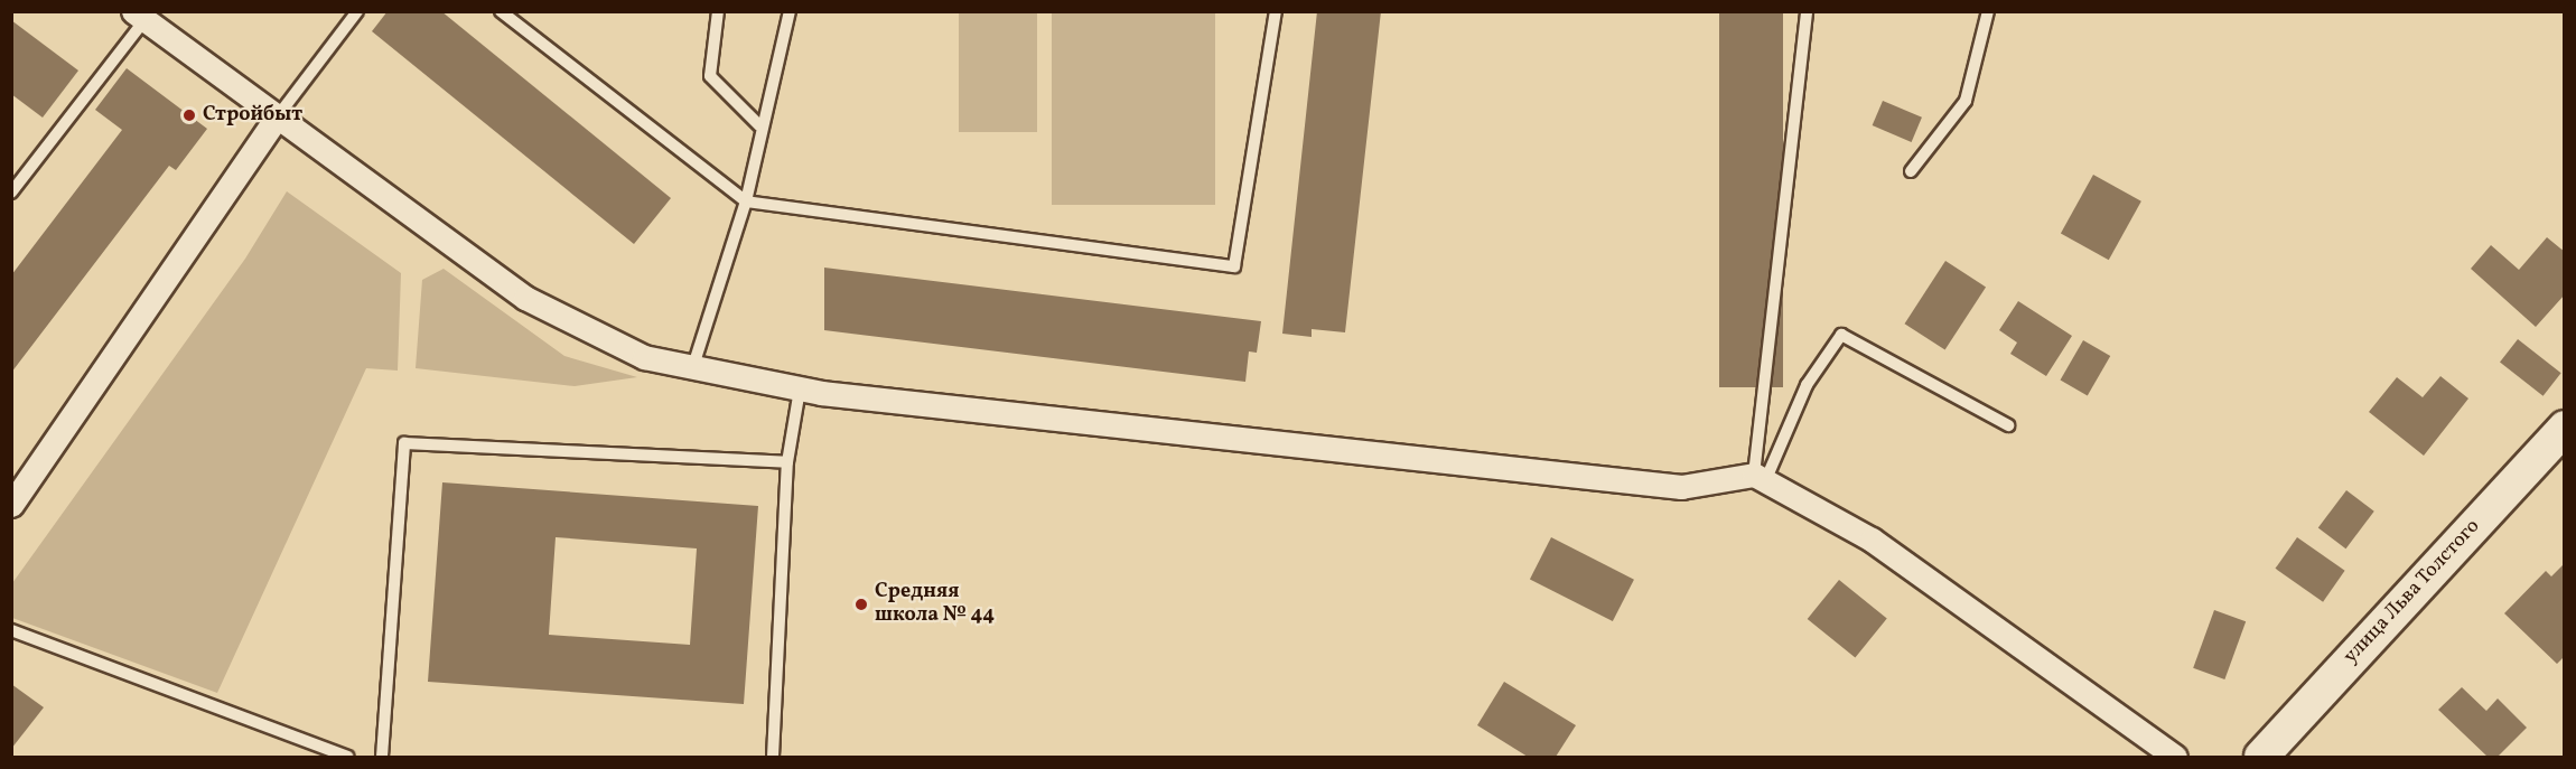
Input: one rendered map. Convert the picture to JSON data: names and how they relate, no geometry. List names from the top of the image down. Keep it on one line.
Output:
{"streets":{"street":["улица Льва Толстого"]},"places":["Стройбыт","Средняя школа № 44"]}
